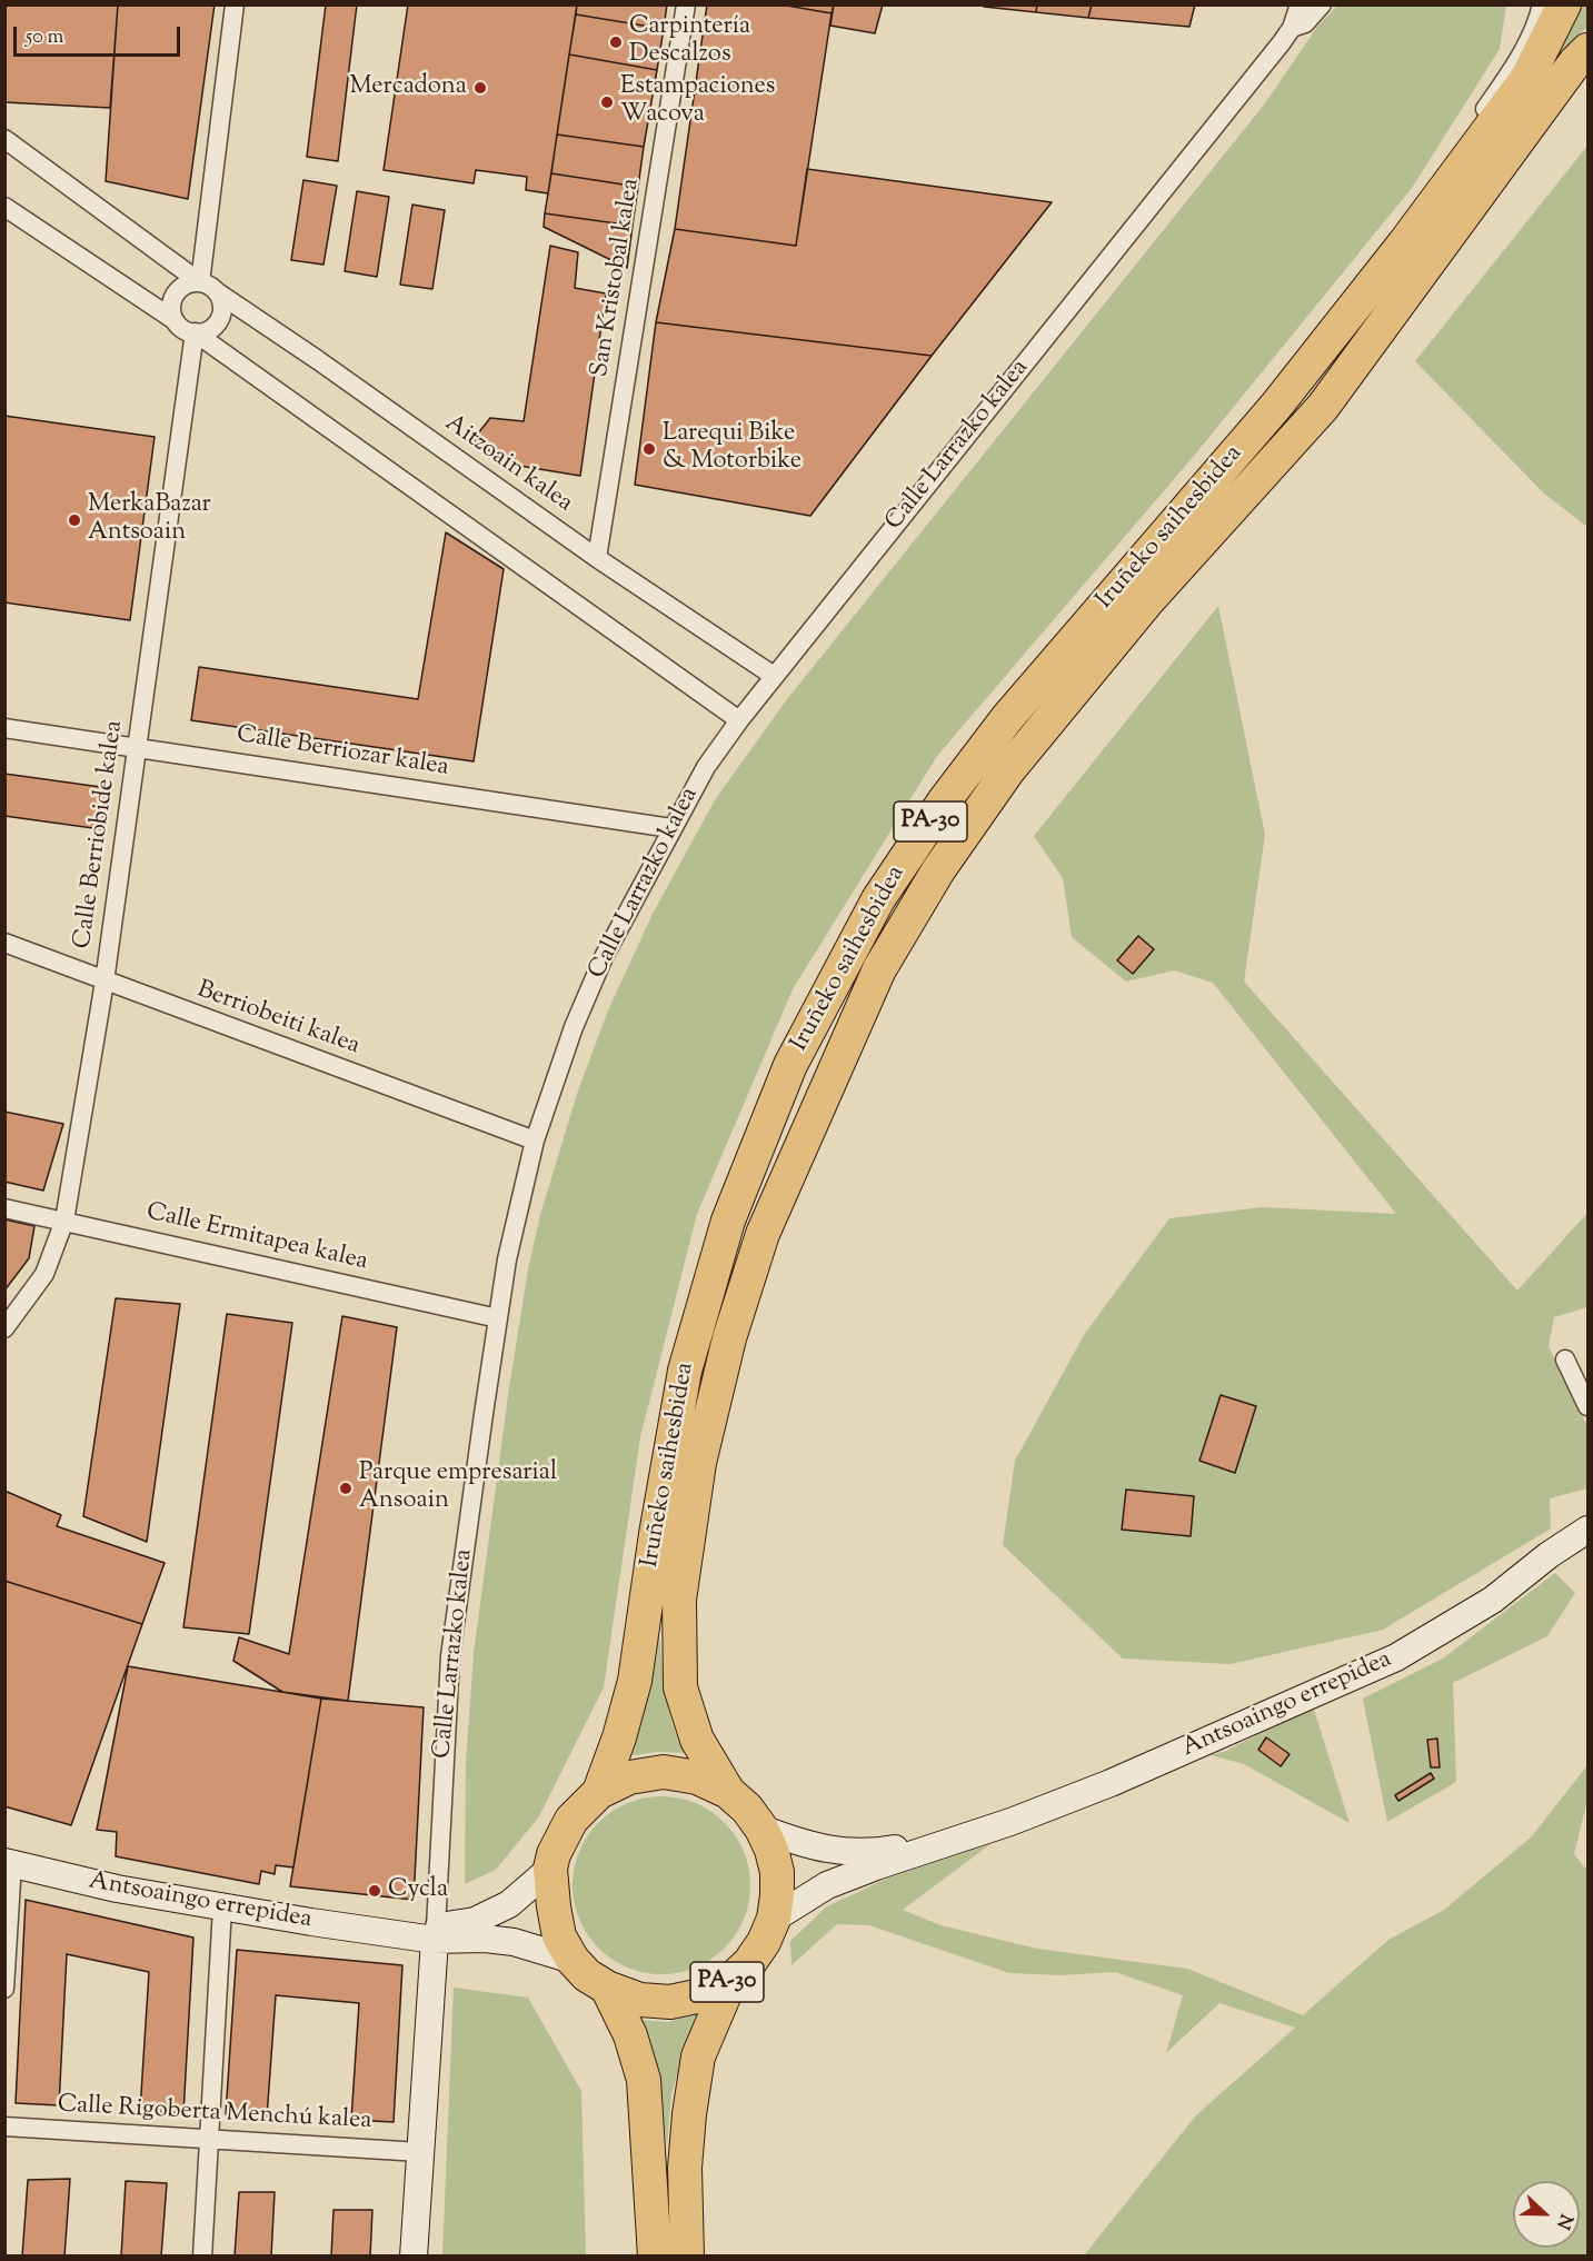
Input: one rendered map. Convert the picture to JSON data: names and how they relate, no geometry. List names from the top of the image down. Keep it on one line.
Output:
{"streets":{"highway":["Iruñeko saihesbidea","PA-30"],"street":["San Kristobal kalea","Calle Larrazko kalea","Aitzoain kalea","Calle Berriozar kalea","Calle Berriobide kalea","Berriobeiti kalea","Calle Ermitapea kalea","Antsoaingo errepidea","Calle Rigoberta Menchú kalea"]},"crossings":[["San Kristobal kalea","Aitzoain kalea"],["Calle Larrazko kalea","Aitzoain kalea"],["Calle Larrazko kalea","Calle Berriozar kalea"],["Calle Larrazko kalea","Berriobeiti kalea"],["Calle Larrazko kalea","Calle Ermitapea kalea"],["Calle Larrazko kalea","Antsoaingo errepidea"],["Calle Larrazko kalea","Calle Rigoberta Menchú kalea"],["Aitzoain kalea","Calle Berriobide kalea"],["Iruñeko saihesbidea","PA-30"],["Iruñeko saihesbidea","Antsoaingo errepidea"],["Calle Berriozar kalea","Calle Berriobide kalea"],["PA-30","Antsoaingo errepidea"],["Calle Berriobide kalea","Berriobeiti kalea"],["Calle Berriobide kalea","Calle Ermitapea kalea"]],"places":["Carpintería Descalzos","Mercadona","Estampaciones Wacova","Larequi Bike & Motorbike","MerkaBazar Antsoain","Parque empresarial Ansoain","Cycla"],"scale_bar":"50 m","north":"right"}
